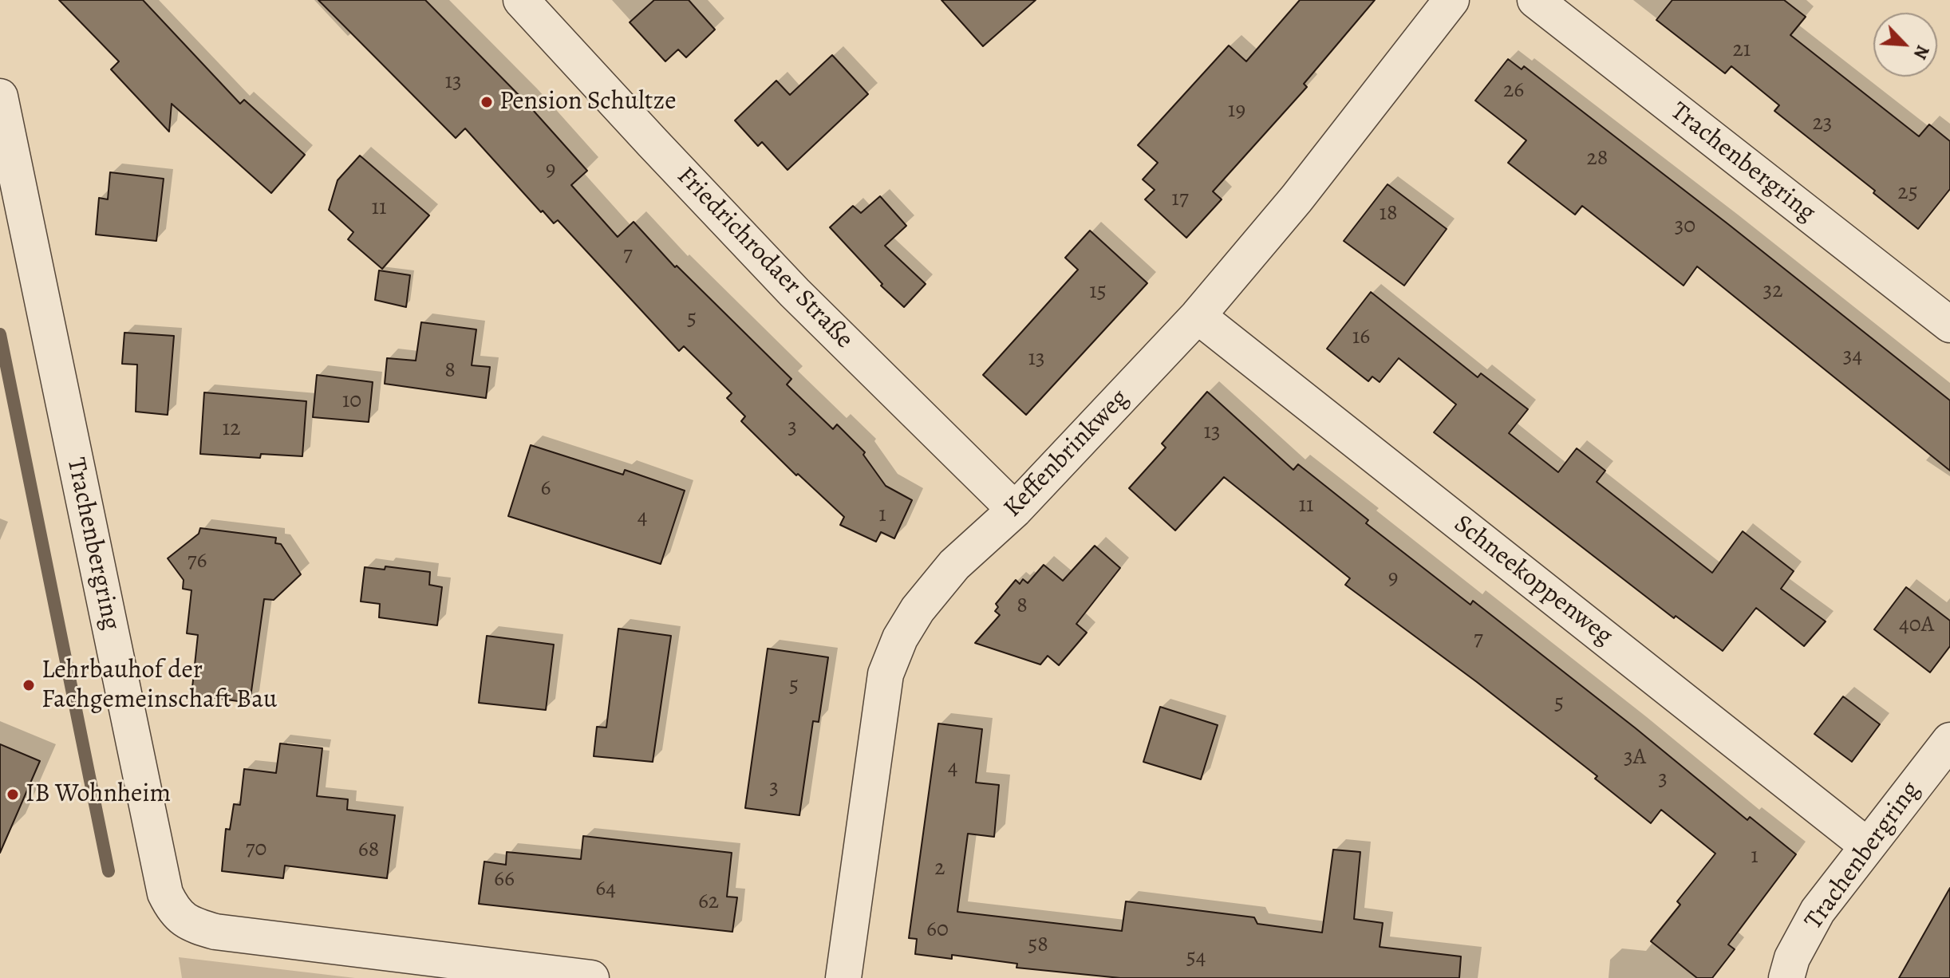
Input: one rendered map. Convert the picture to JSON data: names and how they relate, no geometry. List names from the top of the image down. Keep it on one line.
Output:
{"streets":{"street":["Trachenbergring","Friedrichrodaer Straße","Keffenbrinkweg","Schneekoppenweg"]},"crossings":[["Trachenbergring","Schneekoppenweg"],["Friedrichrodaer Straße","Keffenbrinkweg"],["Keffenbrinkweg","Schneekoppenweg"]],"places":["Pension Schultze","Lehrbauhof der Fachgemeinschaft Bau","IB Wohnheim"],"house_numbers":["21","13","26","19","23","28","9","25","17","11","18","30","7","32","15","5","16","34","13","8","10","3","12","13","6","11","1","4","76","9","8","40A","7","5","5","3A","4","3","3","70","68","1","2","66","64","62","60","58","54"],"north":"bottom right"}
